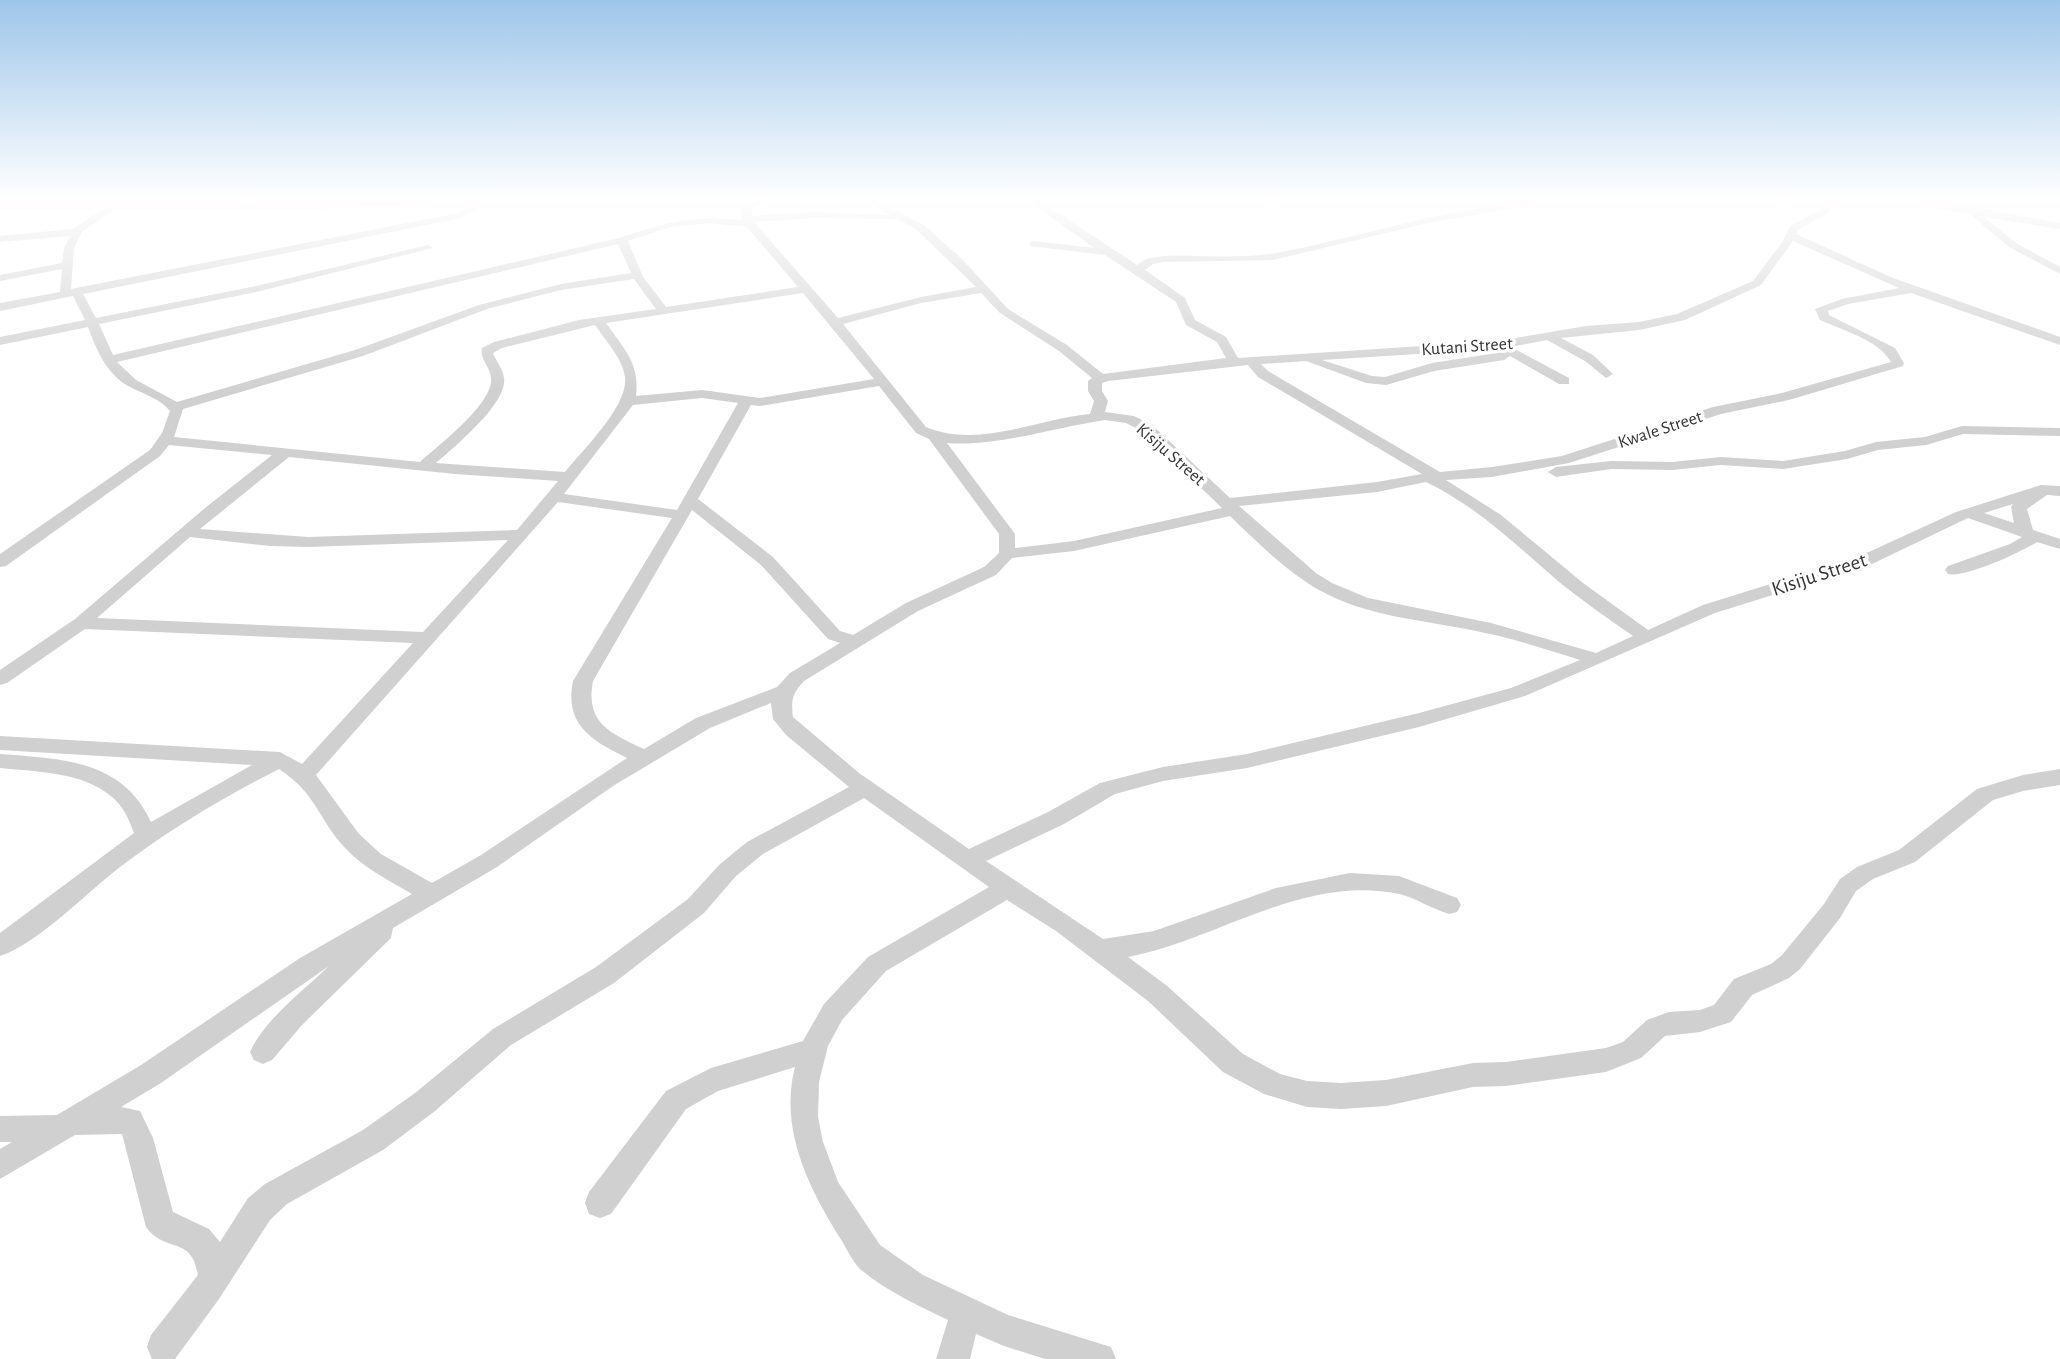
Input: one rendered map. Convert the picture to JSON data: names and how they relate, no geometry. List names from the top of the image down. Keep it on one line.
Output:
{"streets":{"street":["Kutani Street","Kwale Street","Kisiju Street"]},"crossings":[["Kwale Street","Kisiju Street"]]}
